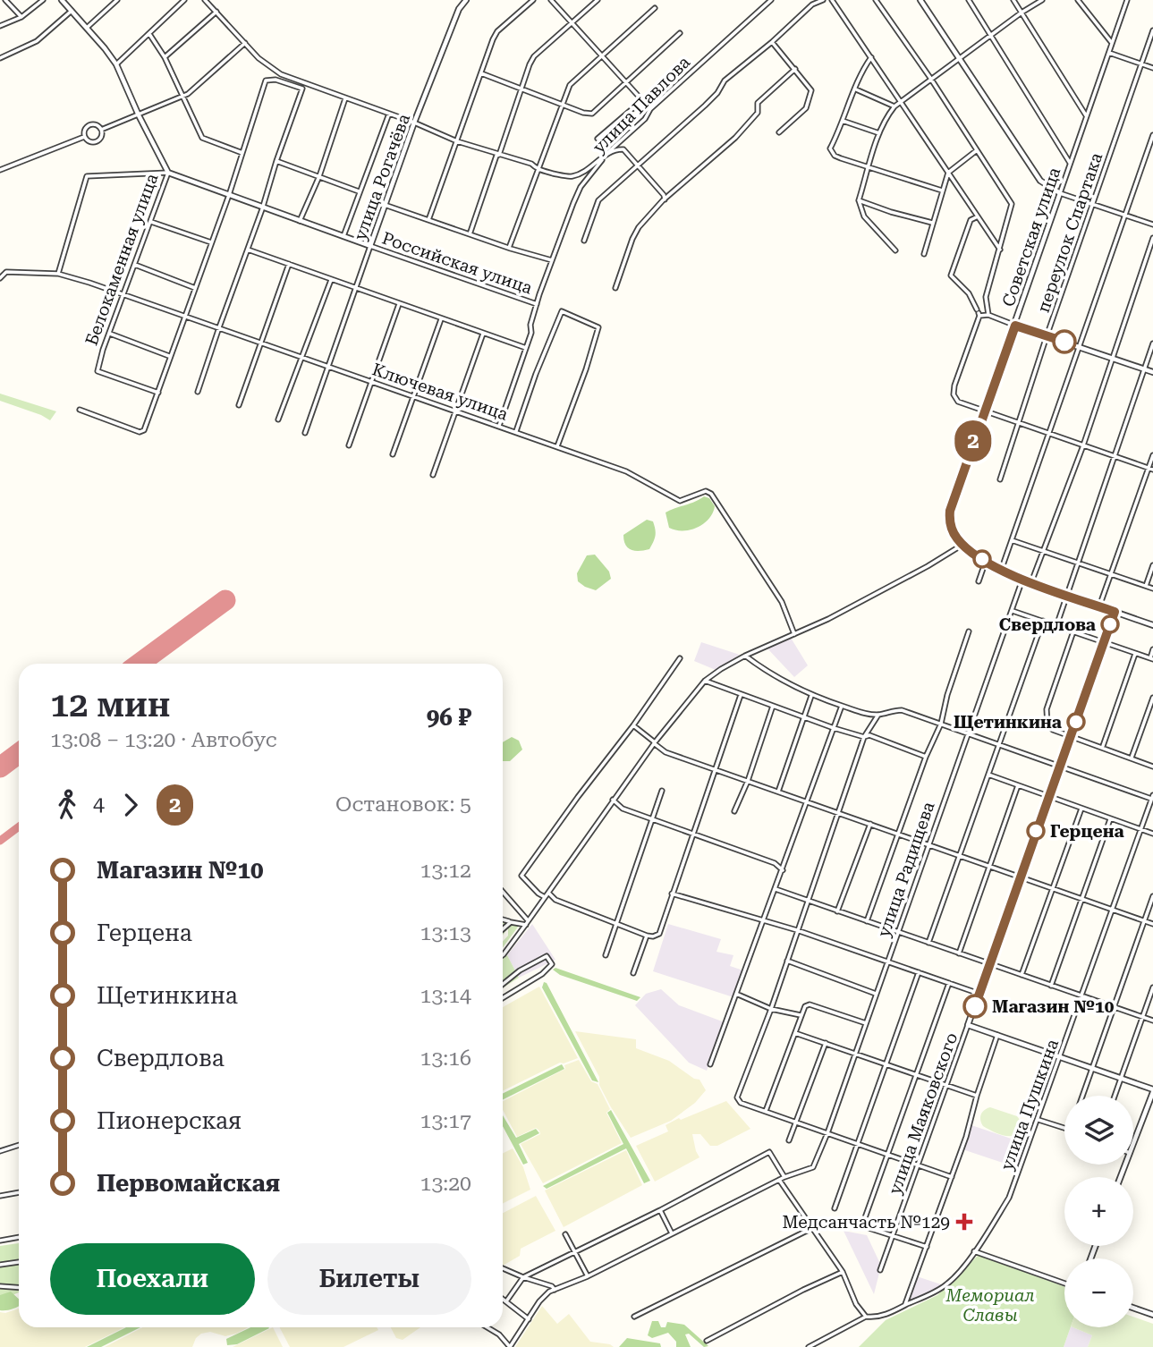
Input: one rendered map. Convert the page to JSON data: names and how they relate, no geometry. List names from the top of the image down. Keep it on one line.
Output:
{"streets":{"street":["улица Павлова","улица Рогачёва","переулок Спартака","Советская улица","Белокаменная улица","Российская улица","Ключевая улица","улица Радищева","улица Пушкина","улица Маяковского"]},"crossings":[["улица Павлова","Российская улица"],["улица Павлова","Ключевая улица"],["улица Рогачёва","Российская улица"],["улица Рогачёва","Ключевая улица"],["Белокаменная улица","Российская улица"],["Белокаменная улица","Ключевая улица"]],"parks":["Мемориал Славы"],"places":{"other":["Свердлова","Щетинкина","Герцена","Магазин №10"],"health":["Медсанчасть №129"]},"lines":["bus line 2"],"page":{"on_map":"2","heading":["12 мин","13:08 – 13:20 · Автобус","96 ₽"],"legs":["4","2","Остановок: 5"],"list":[{"name":"Магазин №10","value":"13:12"},{"name":"Герцена","value":"13:13"},{"name":"Щетинкина","value":"13:14"},{"name":"Свердлова","value":"13:16"},{"name":"Пионерская","value":"13:17"},{"name":"Первомайская","value":"13:20"}],"map_buttons":["+","−"],"buttons":["Поехали","Билеты"]}}
